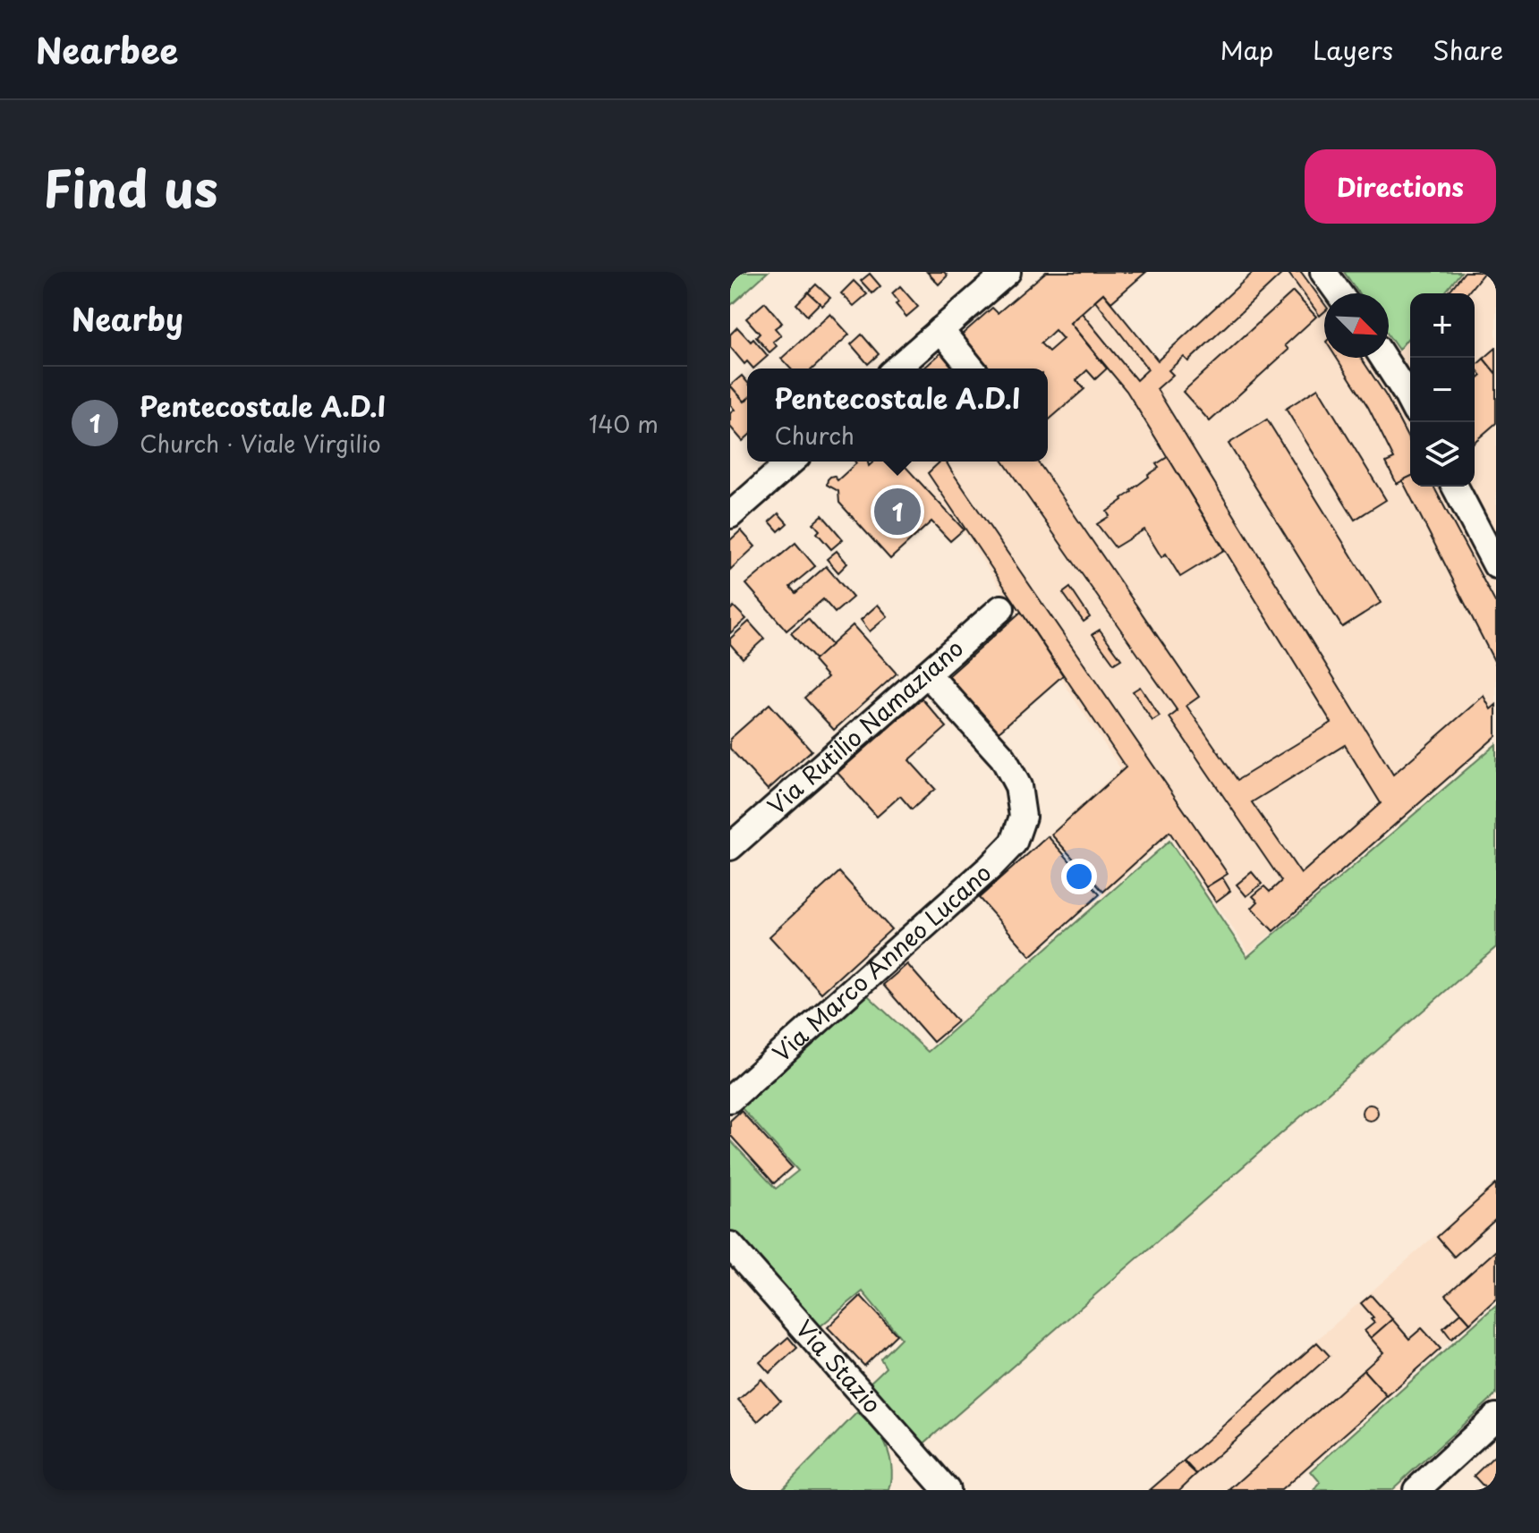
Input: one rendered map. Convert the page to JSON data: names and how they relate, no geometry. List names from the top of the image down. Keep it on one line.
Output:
{"streets":{"street":["Via Rutilio Namaziano","Via Marco Anneo Lucano","Via Stazio"]},"crossings":[["Via Rutilio Namaziano","Via Marco Anneo Lucano"]],"north":"bottom right","page":{"header":"Nearbee","nav":["Map","Layers","Share"],"title":"Find us","buttons":"Directions","heading":"Nearby","map_buttons":["+","−"],"list":[{"mark":"1","name":"Pentecostale A.D.I","note":"Church · Viale Virgilio","value":"140 m"}],"popup":["Pentecostale A.D.I","Church"],"pins":"1"}}
